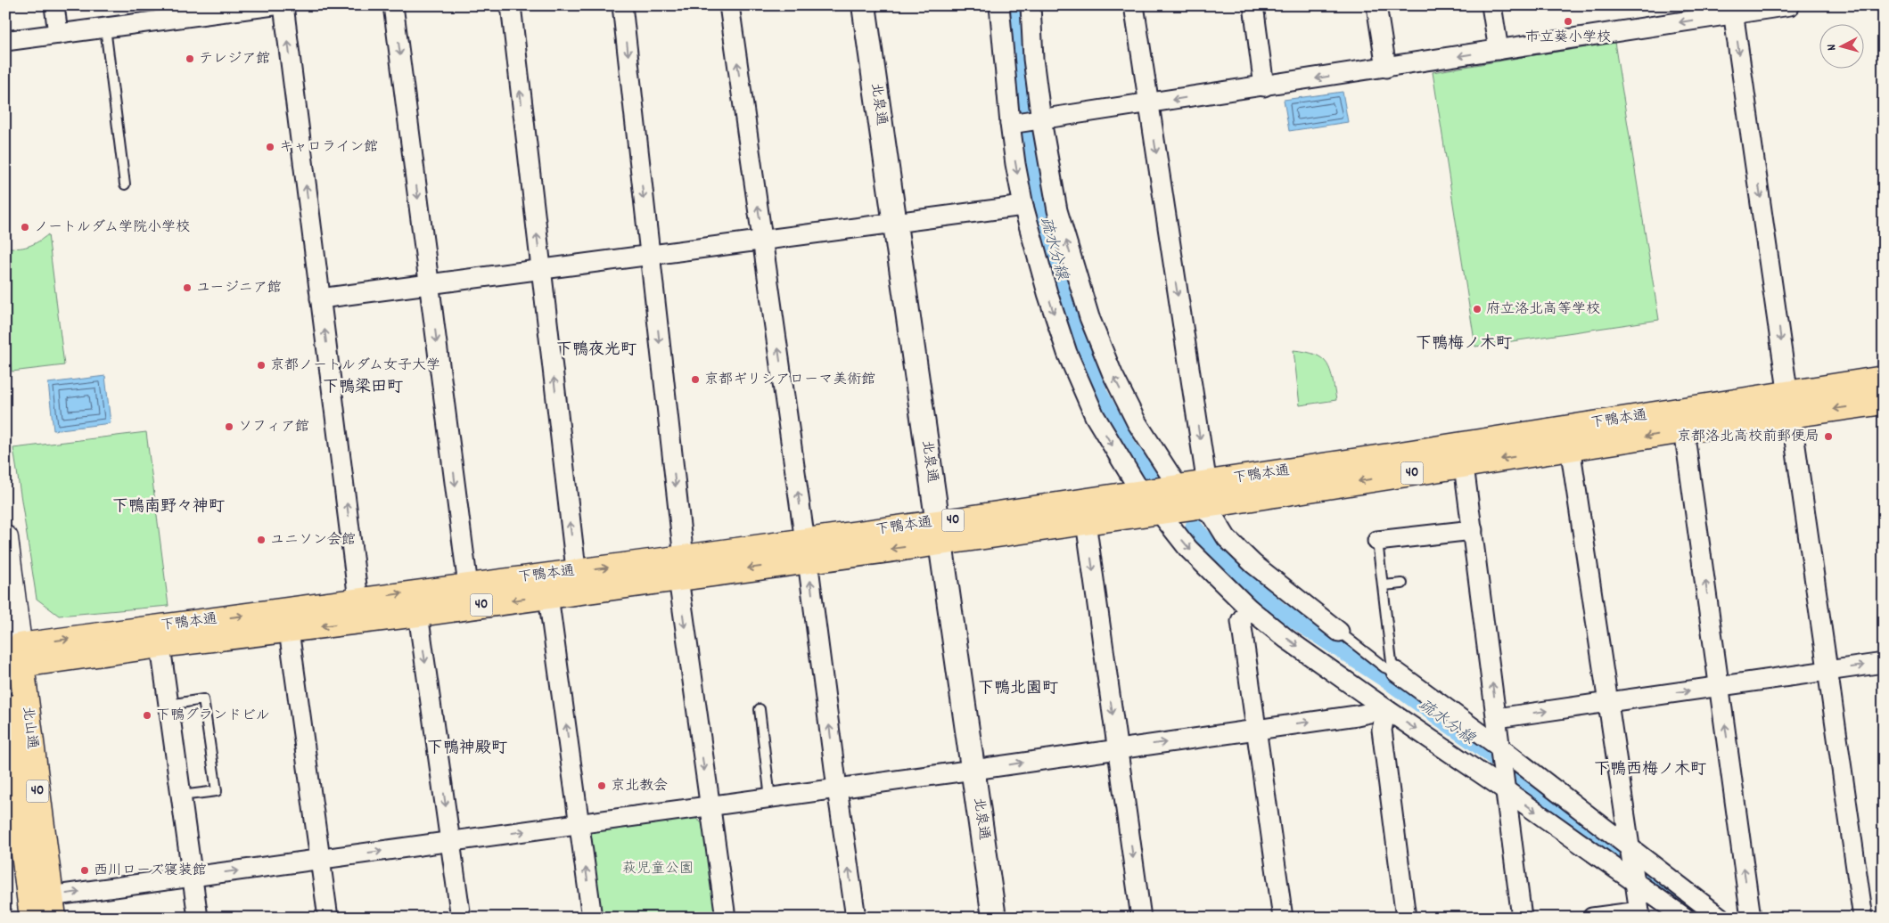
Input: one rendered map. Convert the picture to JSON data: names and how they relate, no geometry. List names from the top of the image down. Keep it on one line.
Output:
{"streets":{"main road":["下鴨本通","40","北山通"],"street":["北泉通"]},"crossings":[["北泉通","下鴨本通"],["下鴨本通","北山通"]],"districts":["下鴨梅ノ木町","下鴨夜光町","下鴨梁田町","下鴨南野々神町","下鴨北園町","下鴨神殿町","下鴨西梅ノ木町"],"water":["疏水分線"],"parks":["萩児童公園"],"places":["市立葵小学校","テレジア館","キャロライン館","ノートルダム学院小学校","ユージニア館","府立洛北高等学校","京都ノートルダム女子大学","京都ギリシアローマ美術館","ソフィア館","京都洛北高校前郵便局","ユニソン会館","下鴨グランドビル","京北教会","西川ローズ寝装館"],"north":"left"}
